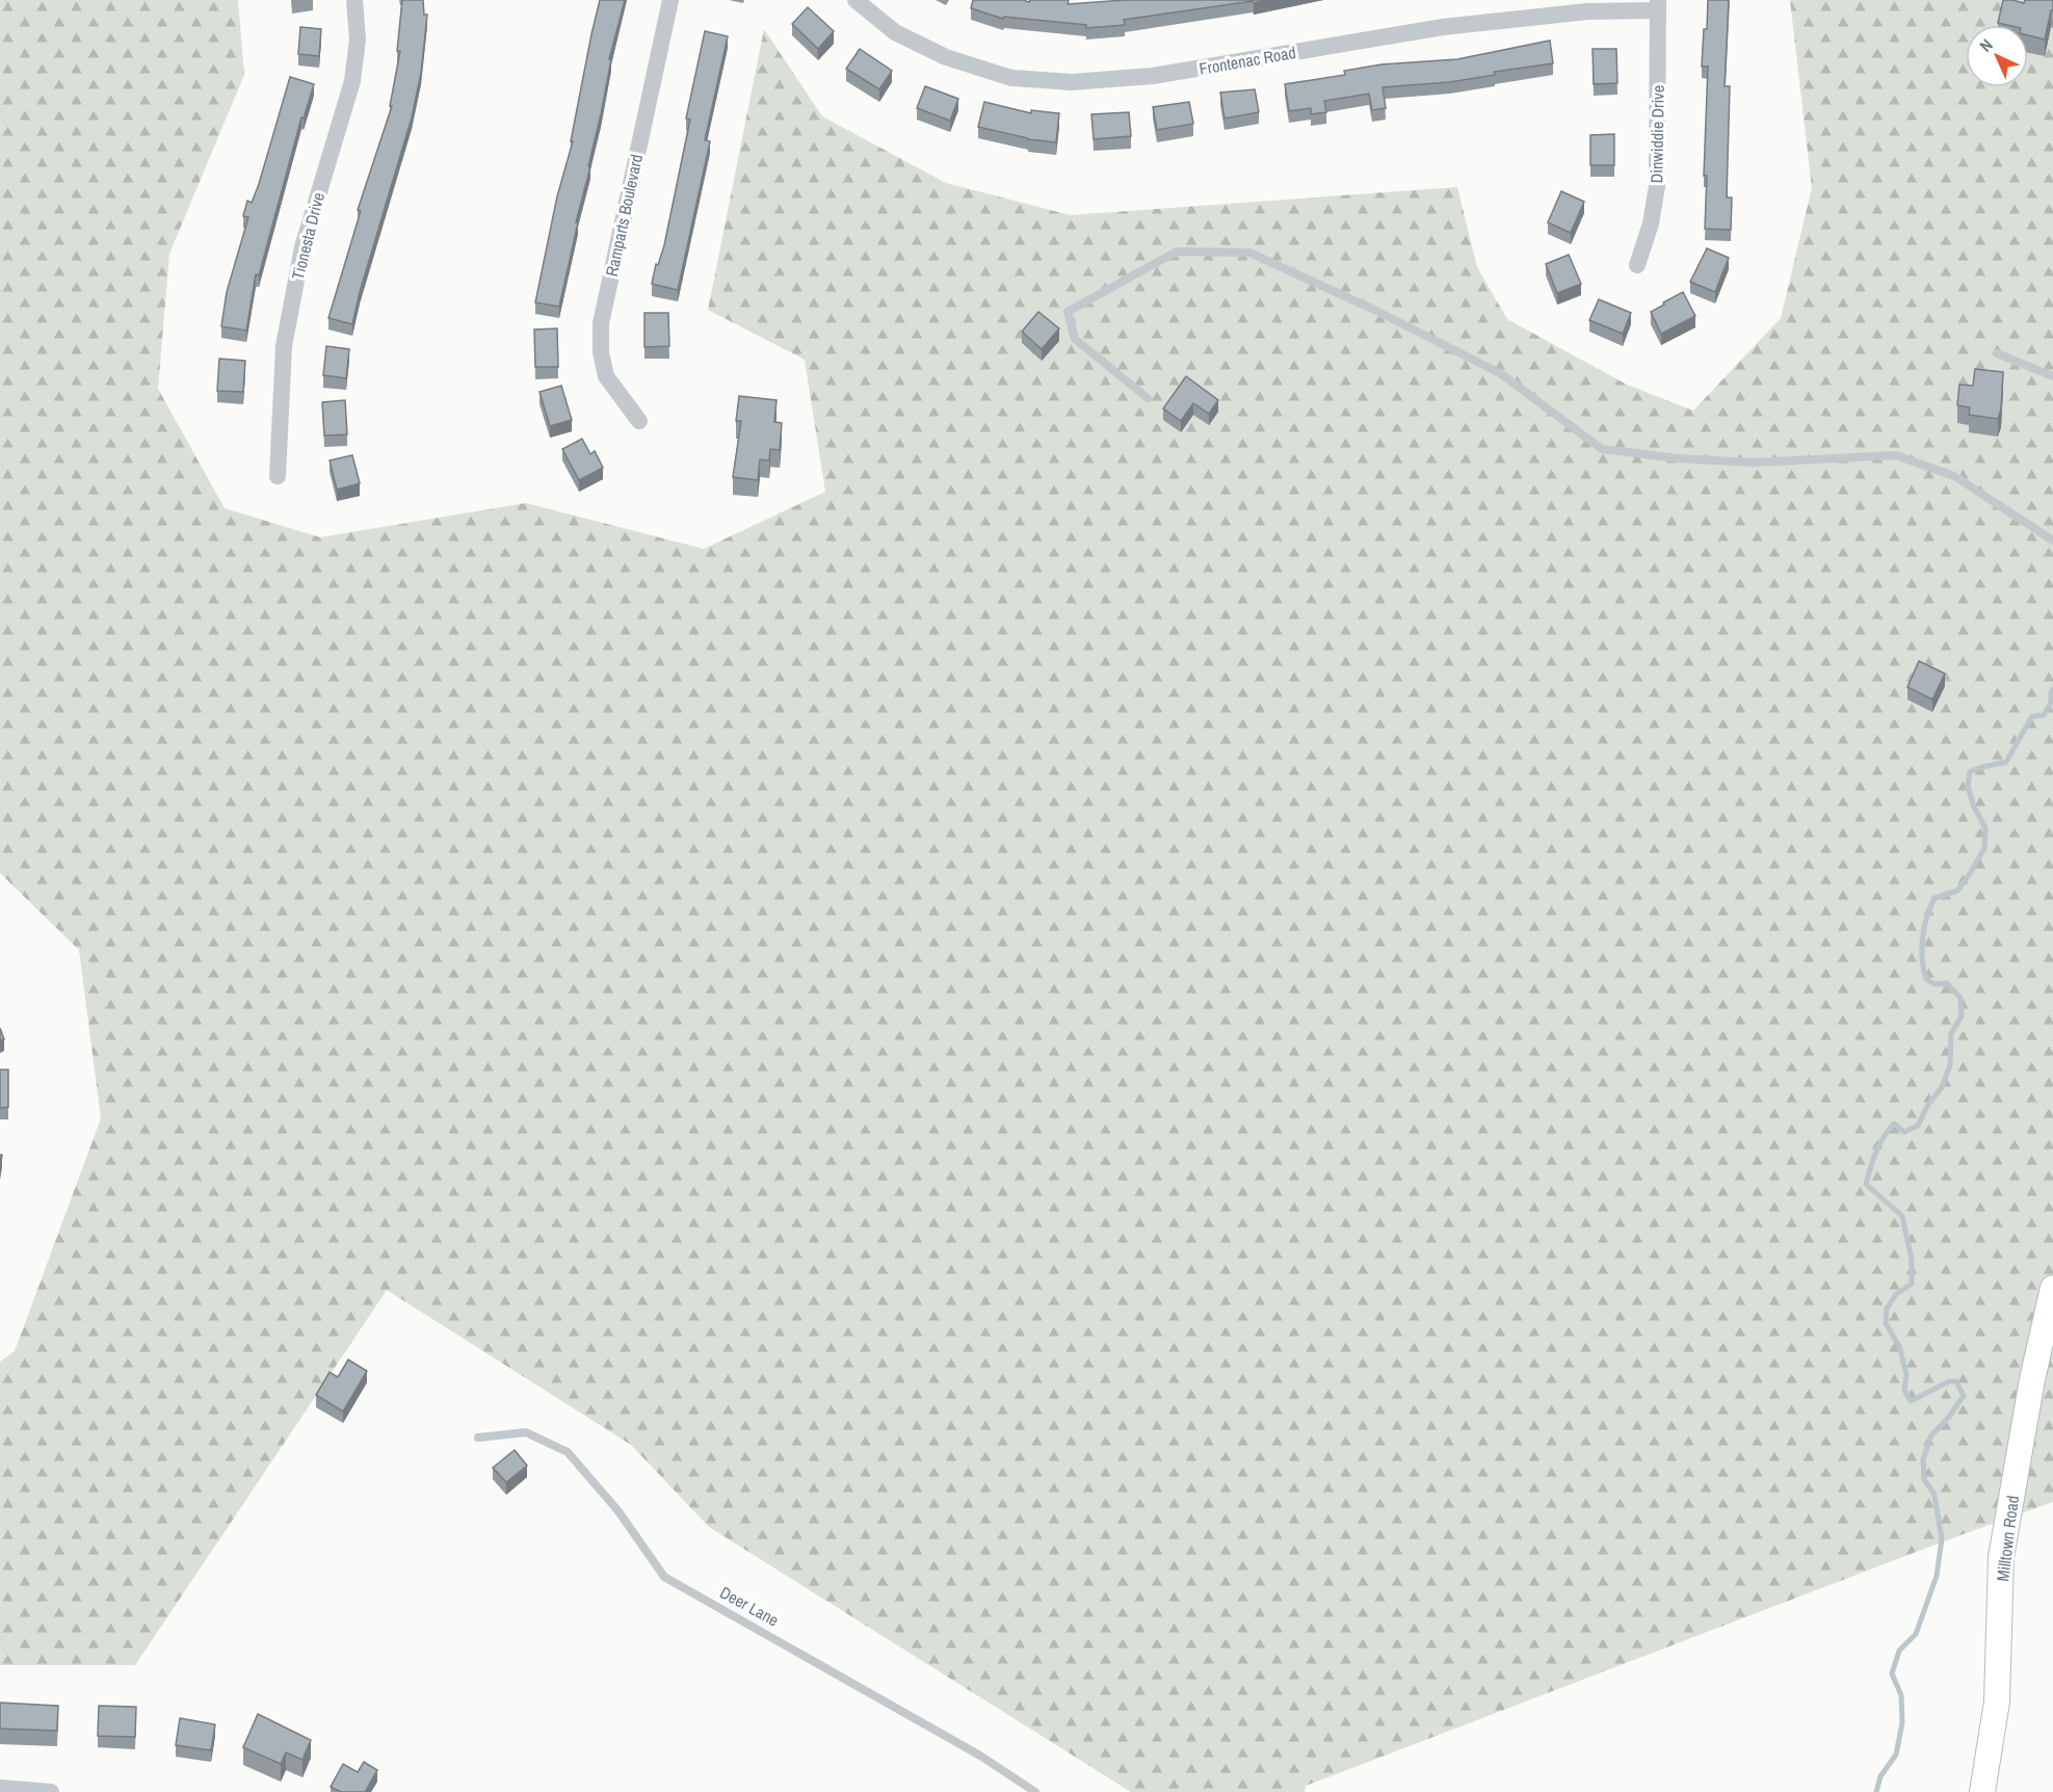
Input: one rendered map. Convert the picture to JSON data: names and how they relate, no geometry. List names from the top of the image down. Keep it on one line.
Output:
{"streets":{"street":["Frontenac Road","Dinwiddie Drive","Ramparts Boulevard","Tionesta Drive","Milltown Road"],"lane":["Deer Lane"]},"crossings":[["Frontenac Road","Dinwiddie Drive"]],"north":"top left"}
